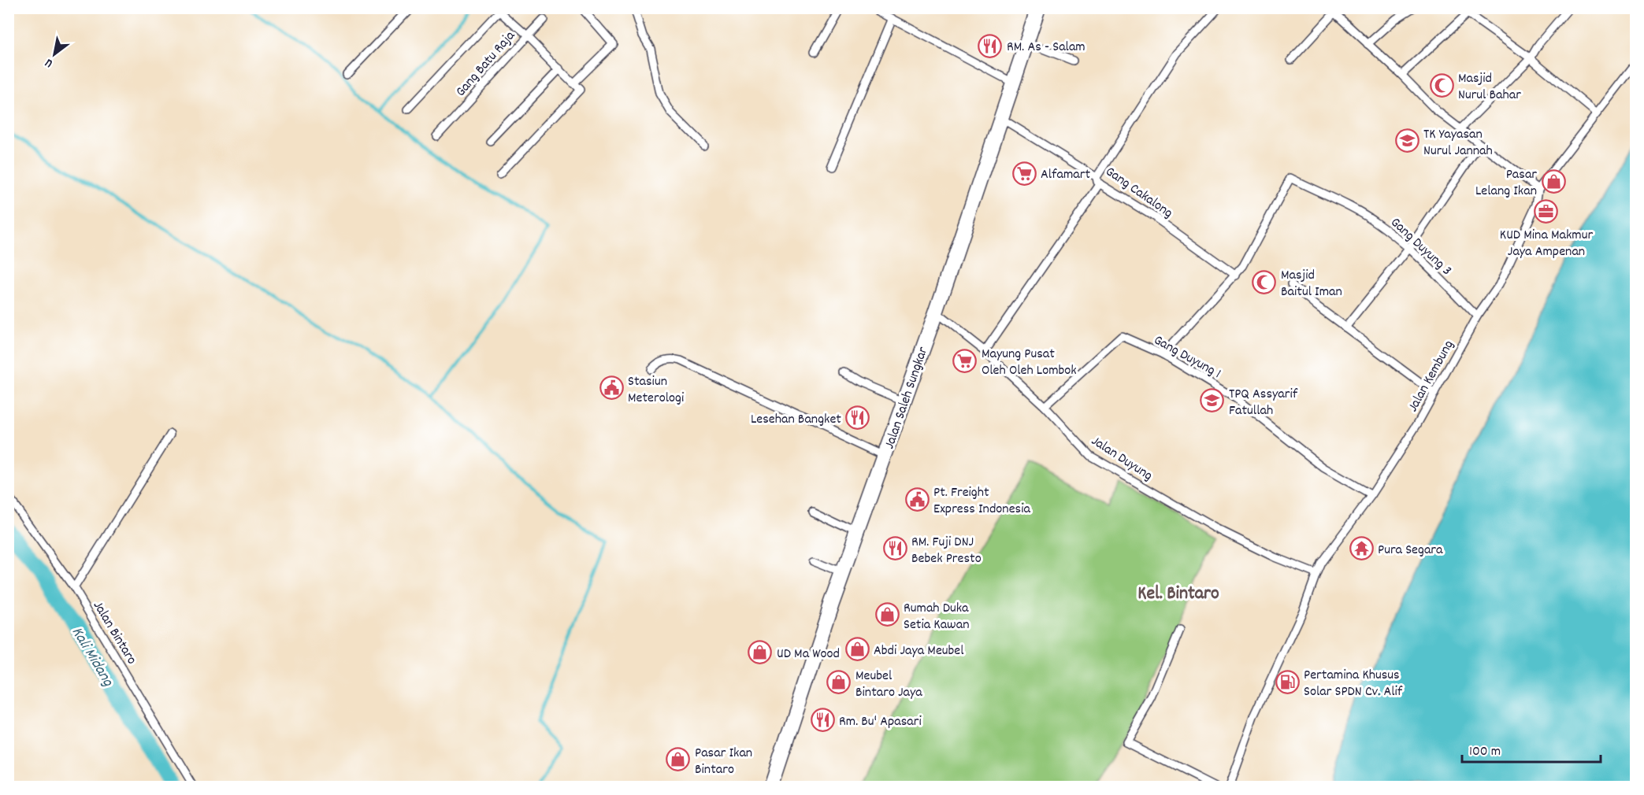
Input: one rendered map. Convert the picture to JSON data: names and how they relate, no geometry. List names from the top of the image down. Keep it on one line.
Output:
{"streets":{"highway":["Jalan Saleh Sungkar"],"street":["Gang Batu Raja","Gang Cakalong","Gang Duyung 3","Gang Duyung 1","Jalan Kembung","Jalan Duyung","Jalan Bintaro"]},"crossings":[["Gang Cakalong","Gang Duyung 3"],["Gang Cakalong","Jalan Saleh Sungkar"],["Gang Duyung 3","Jalan Kembung"],["Gang Duyung 1","Jalan Kembung"],["Gang Duyung 1","Jalan Duyung"],["Jalan Kembung","Jalan Duyung"],["Jalan Saleh Sungkar","Jalan Duyung"]],"districts":["Kel. Bintaro"],"water":["Kali Midang"],"places":{"restaurant":["RM. As - Salam","Lesehan Bangket","RM. Fuji DNJ Bebek Presto","Rm. Bu' Apasari"],"mosque":["Masjid Nurul Bahar","Masjid Baitul Iman"],"school or university":["TK Yayasan Nurul Jannah","TPQ Assyarif Fatullah"],"supermarket":["Alfamart","Mayung Pusat Oleh Oleh Lombok"],"shop":["Pasar Lelang Ikan","Rumah Duka Setia Kawan","Abdi Jaya Meubel","UD Ma Wood","Meubel Bintaro Jaya","Pasar Ikan Bintaro"],"office":["KUD Mina Makmur Jaya Ampenan"],"public building":["Stasiun Meterologi","Pt. Freight Express Indonesia"],"temple":["Pura Segara"],"fuel station":["Pertamina Khusus Solar SPDN Cv. Alif"]},"scale_bar":"100 m","north":"bottom left"}
